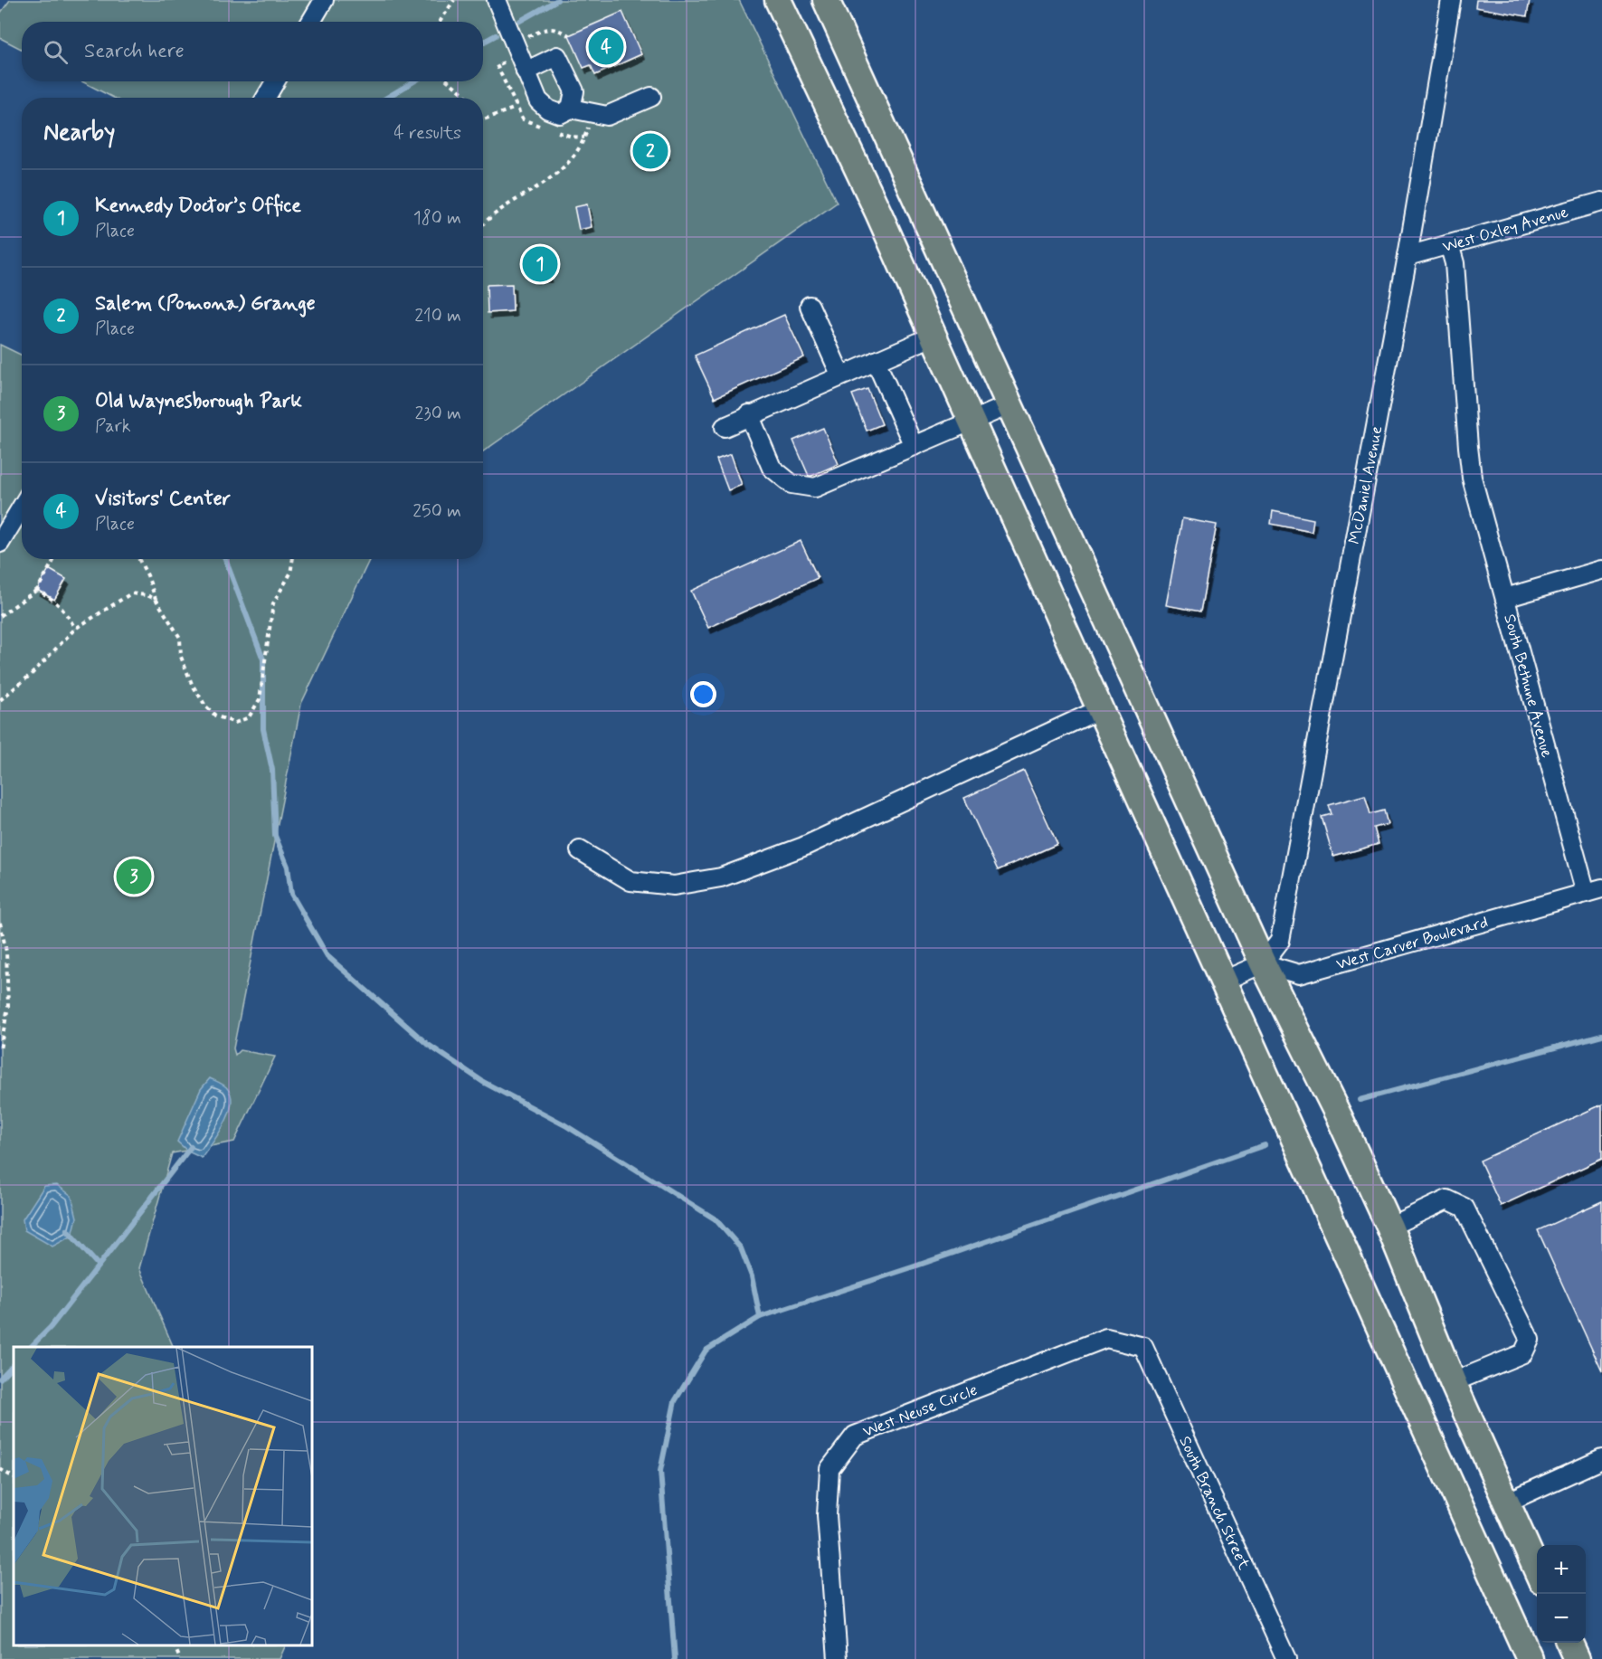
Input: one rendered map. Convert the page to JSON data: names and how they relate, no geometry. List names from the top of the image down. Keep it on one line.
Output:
{"streets":{"street":["West Oxley Avenue","McDaniel Avenue","South Bethune Avenue","West Carver Boulevard","West Neuse Circle","South Branch Street"]},"crossings":[["West Oxley Avenue","McDaniel Avenue"],["West Oxley Avenue","South Bethune Avenue"],["McDaniel Avenue","West Carver Boulevard"],["South Bethune Avenue","West Carver Boulevard"],["West Neuse Circle","South Branch Street"]],"page":{"search":"Search here","pins":["4","2","1","3"],"heading":["Nearby","4 results"],"list":[{"mark":"1","name":"Kennedy Doctor’s Office","note":"Place","value":"180 m"},{"mark":"2","name":"Salem (Pomona) Grange","note":"Place","value":"210 m"},{"mark":"3","name":"Old Waynesborough Park","note":"Park","value":"230 m"},{"mark":"4","name":"Visitors' Center","note":"Place","value":"250 m"}],"map_buttons":["+","−"]}}
